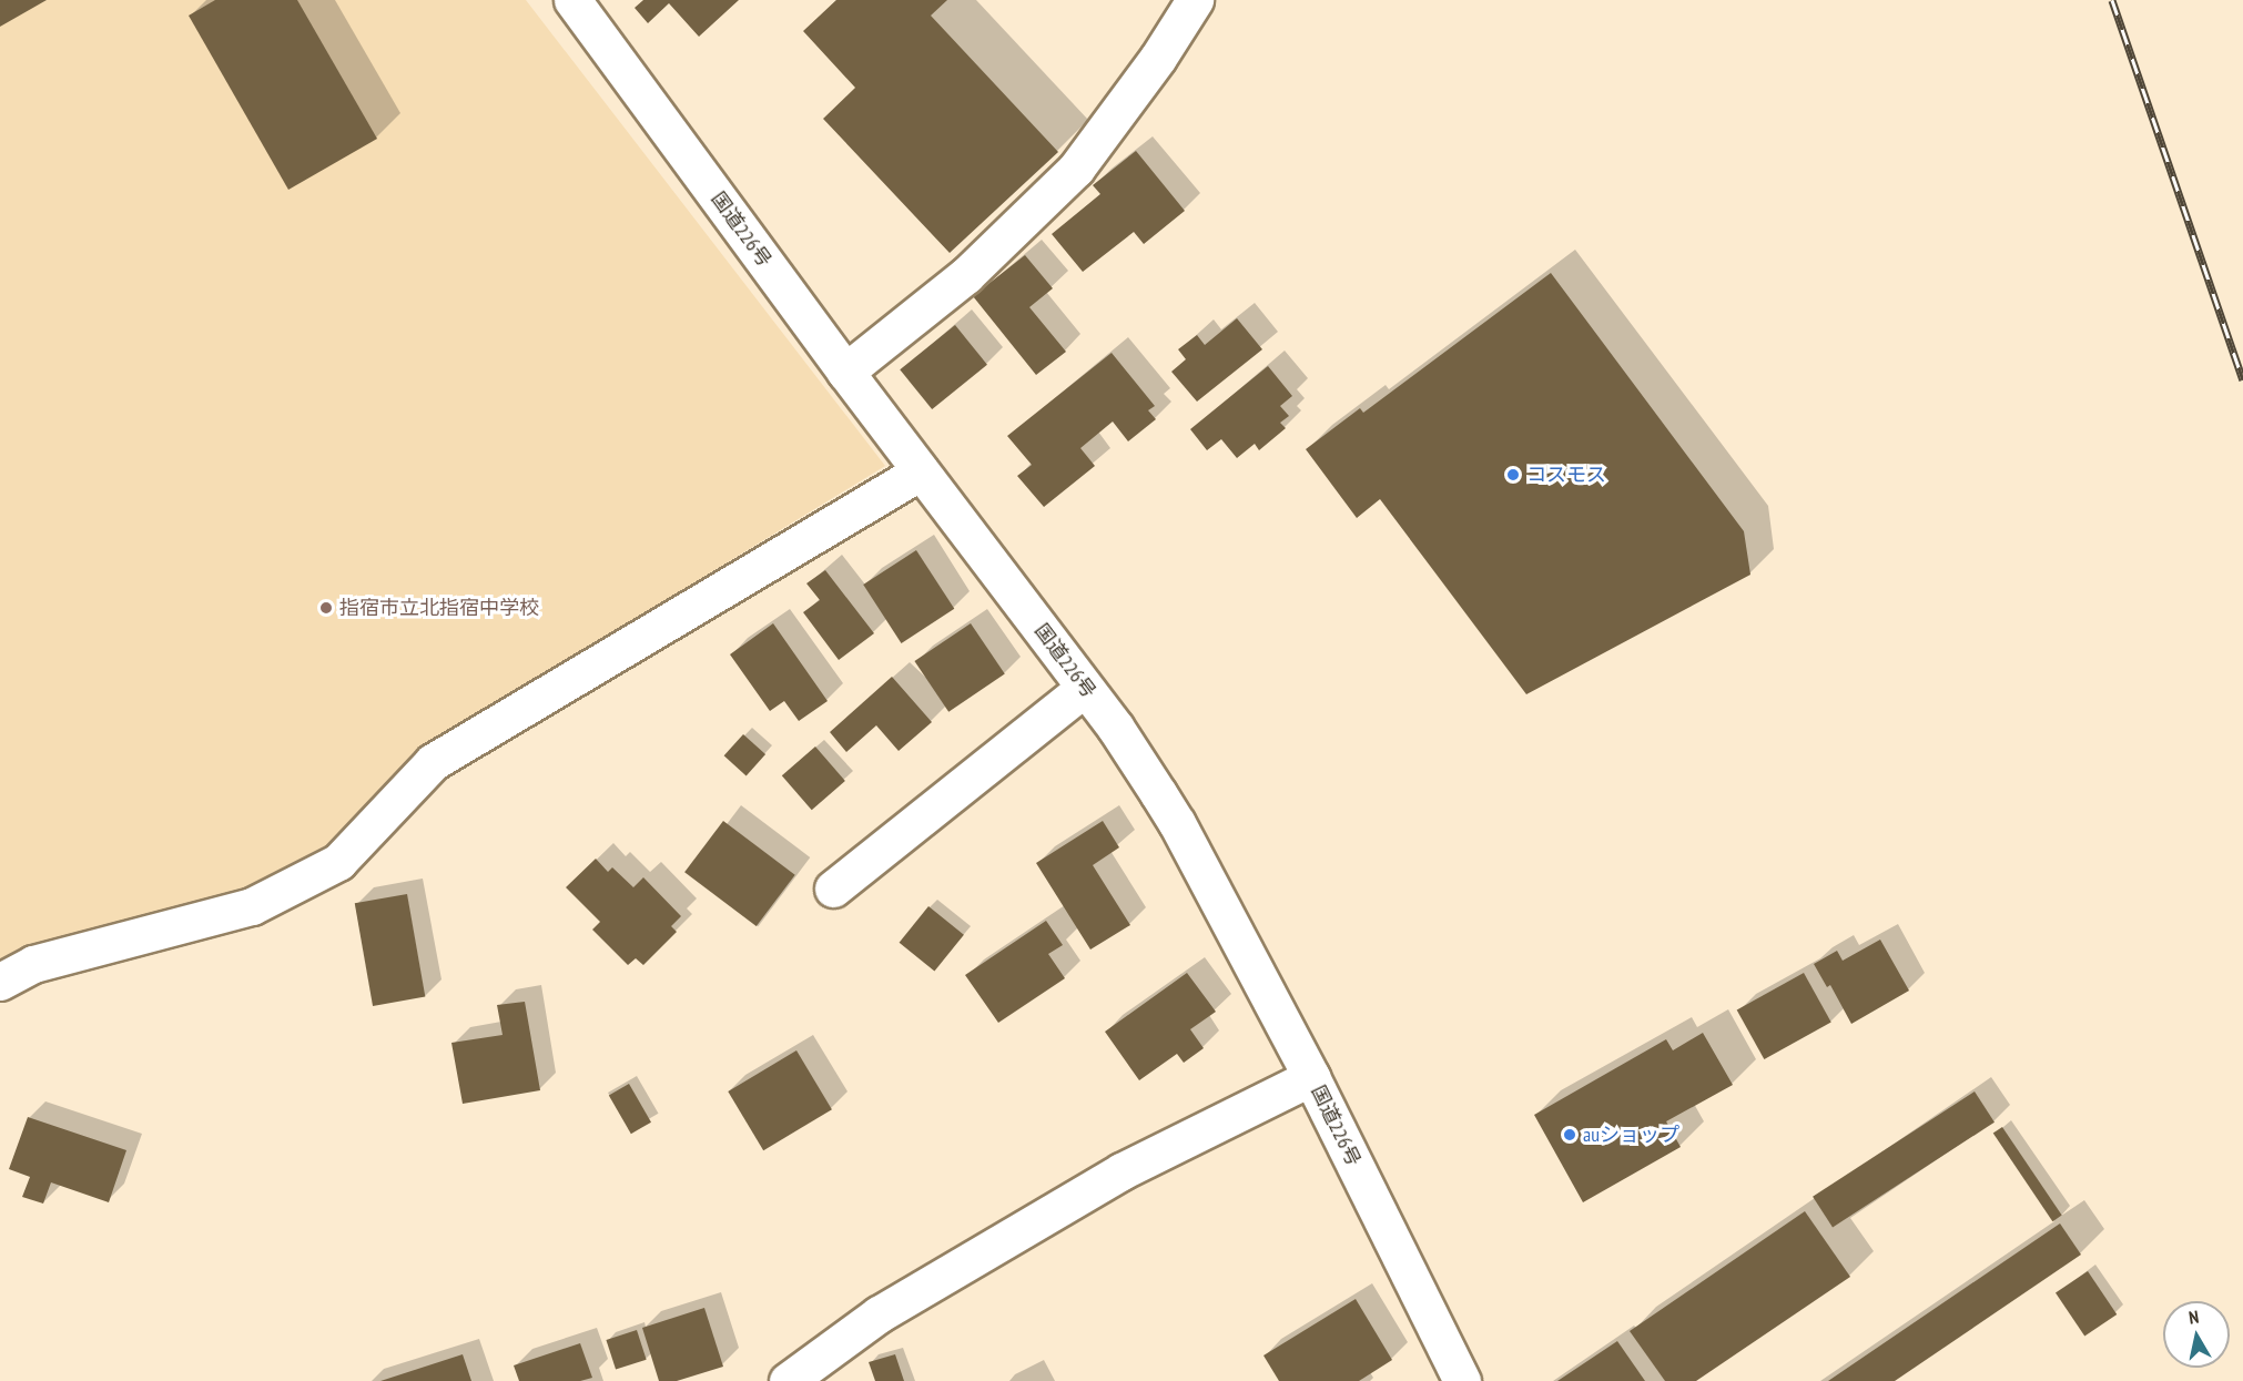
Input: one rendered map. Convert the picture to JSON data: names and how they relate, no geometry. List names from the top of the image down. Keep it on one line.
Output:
{"streets":{"main road":["国道226号"]},"places":["コスモス","指宿市立北指宿中学校","auショップ"],"north":"top"}
